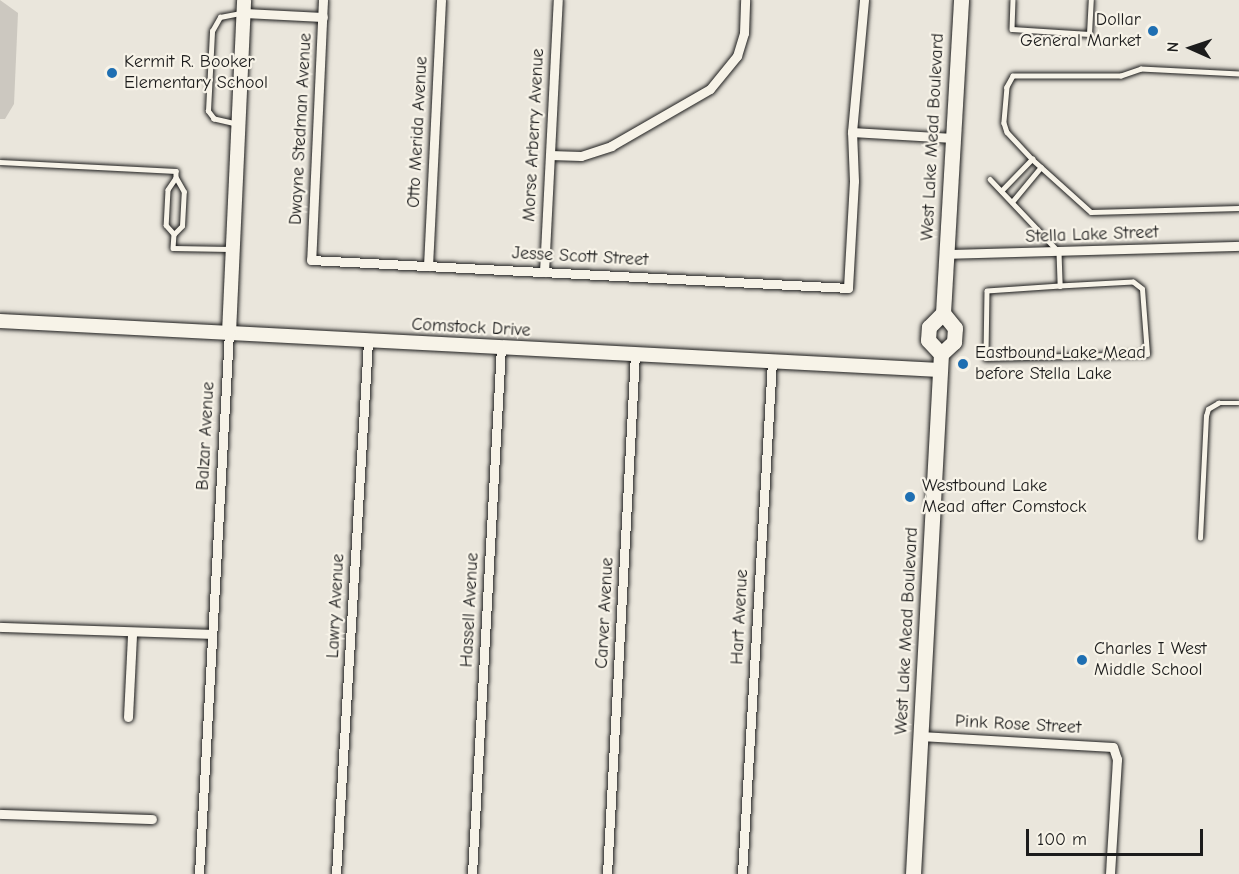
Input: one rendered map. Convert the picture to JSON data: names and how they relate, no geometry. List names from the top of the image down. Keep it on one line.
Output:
{"streets":{"main road":["West Lake Mead Boulevard"],"street":["Dwayne Stedman Avenue","Otto Merida Avenue","Morse Arberry Avenue","Stella Lake Street","Jesse Scott Street","Comstock Drive","Balzar Avenue","Lawry Avenue","Hassell Avenue","Carver Avenue","Hart Avenue","Pink Rose Street"]},"crossings":[["Dwayne Stedman Avenue","Jesse Scott Street"],["Otto Merida Avenue","Jesse Scott Street"],["Morse Arberry Avenue","Jesse Scott Street"],["West Lake Mead Boulevard","Stella Lake Street"],["West Lake Mead Boulevard","Comstock Drive"],["West Lake Mead Boulevard","Pink Rose Street"],["Comstock Drive","Balzar Avenue"],["Comstock Drive","Lawry Avenue"],["Comstock Drive","Hassell Avenue"],["Comstock Drive","Carver Avenue"],["Comstock Drive","Hart Avenue"]],"places":["Dollar General Market","Kermit R. Booker Elementary School","Eastbound Lake Mead before Stella Lake","Westbound Lake Mead after Comstock","Charles I West Middle School"],"scale_bar":"100 m","north":"left"}
